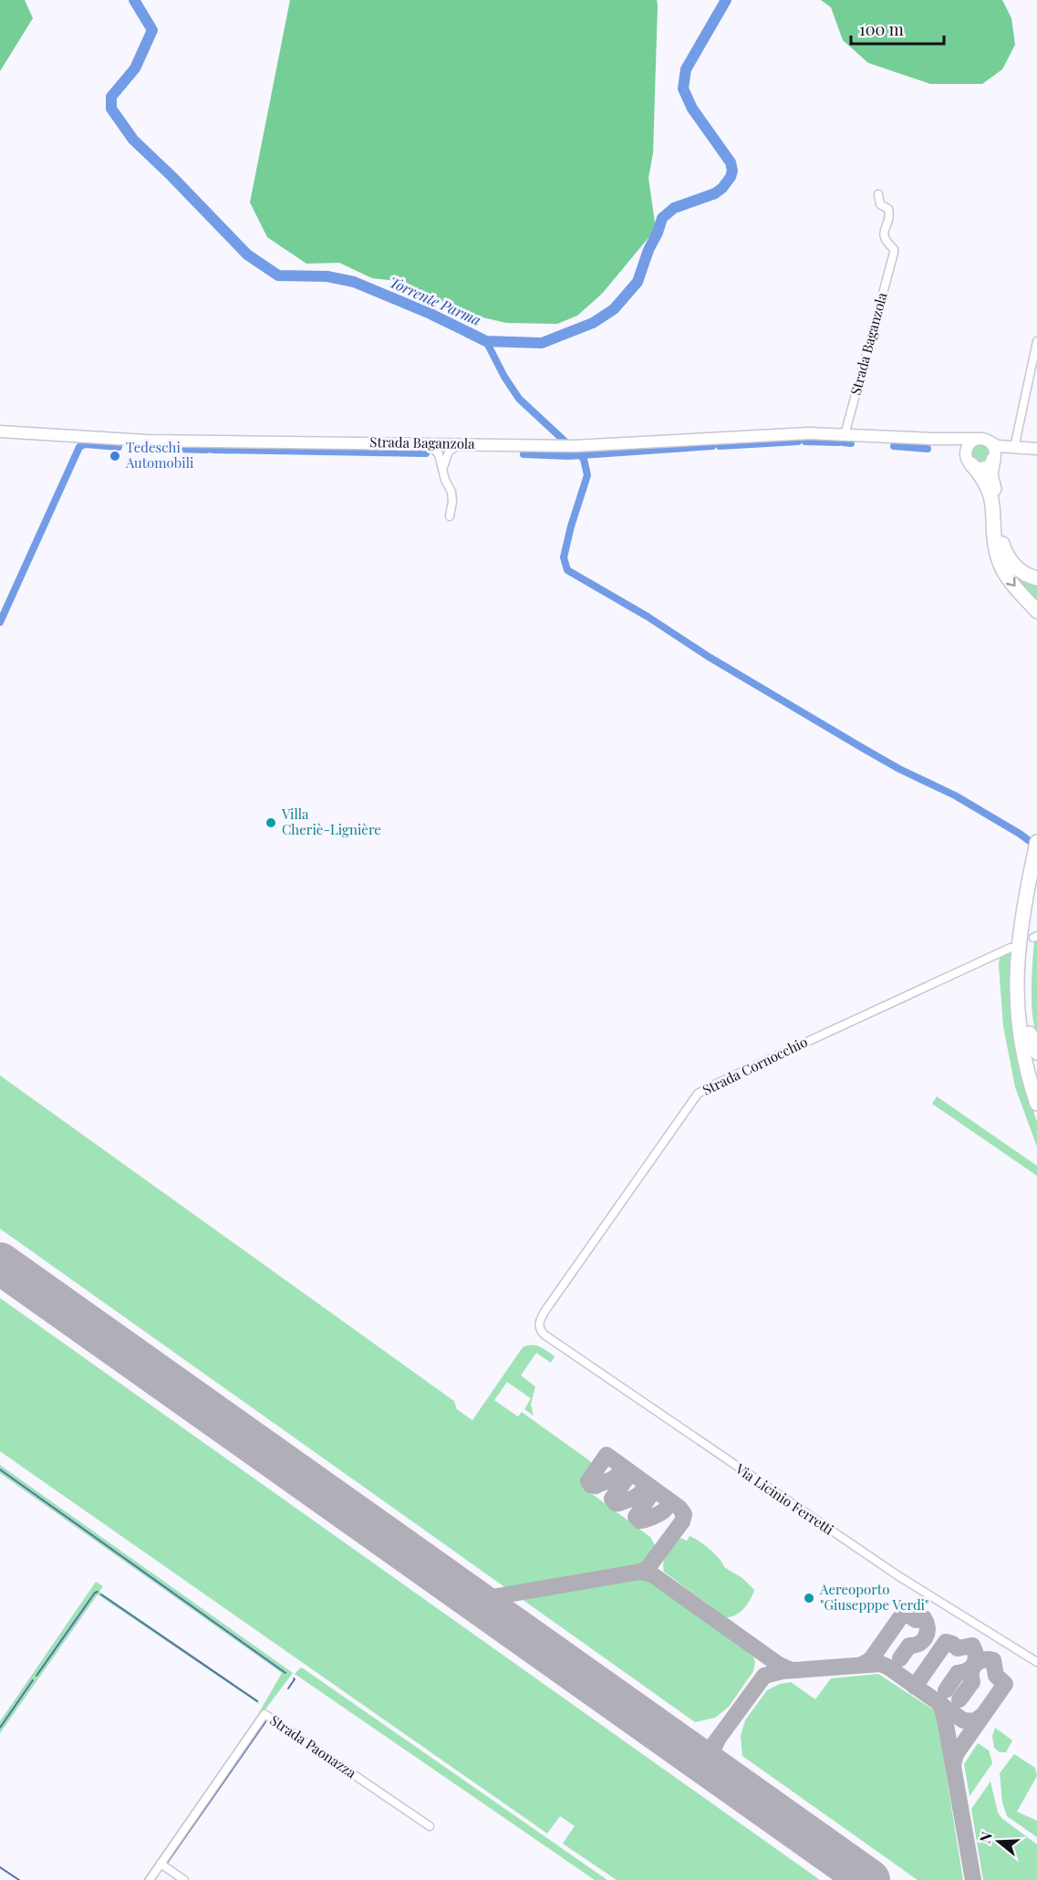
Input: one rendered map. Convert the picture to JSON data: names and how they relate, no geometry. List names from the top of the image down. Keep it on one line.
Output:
{"streets":{"main road":["Strada Baganzola"],"street":["Strada Cornocchio","Via Licinio Ferretti","Strada Paonazza"]},"crossings":[["Strada Cornocchio","Via Licinio Ferretti"]],"water":["Torrente Parma"],"places":["Tedeschi Automobili","Villa Cheriè-Lignière","Aereoporto \"Giusepppe Verdi\""],"scale_bar":"100 m","north":"left"}
